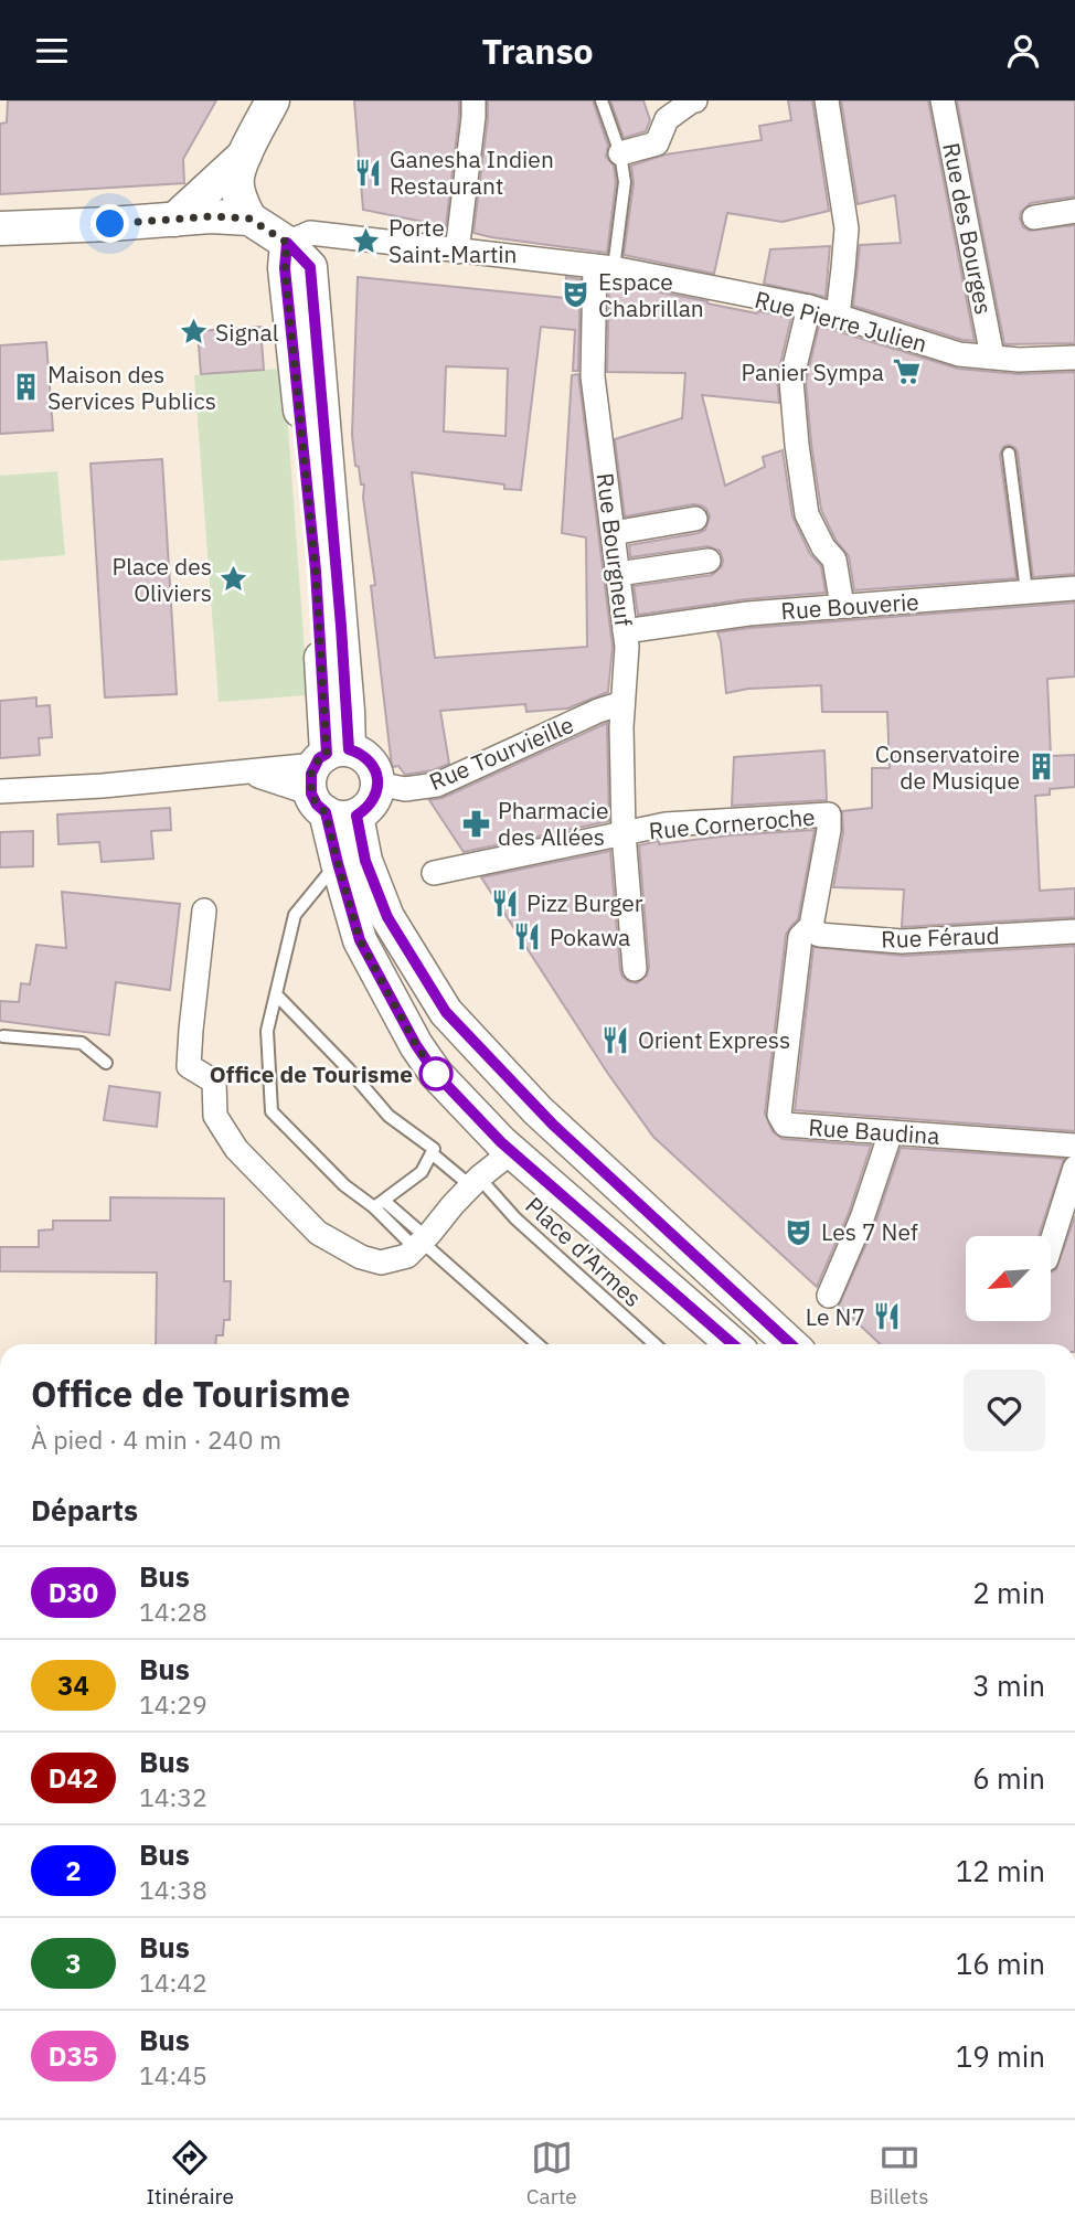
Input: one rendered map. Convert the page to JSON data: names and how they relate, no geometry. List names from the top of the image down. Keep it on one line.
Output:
{"streets":{"street":["Rue des Bourges","Rue Pierre Julien","Rue Bourgneuf","Rue Bouverie","Rue Tourvieille","Rue Corneroche","Rue Féraud","Rue Baudina"],"lane":["Place d'Armes"]},"crossings":[["Rue des Bourges","Rue Pierre Julien"],["Rue Pierre Julien","Rue Bourgneuf"],["Rue Bourgneuf","Rue Bouverie"],["Rue Bourgneuf","Rue Tourvieille"],["Rue Bourgneuf","Rue Corneroche"],["Rue Corneroche","Rue Féraud"],["Rue Corneroche","Rue Baudina"],["Rue Féraud","Rue Baudina"]],"places":{"restaurant":["Ganesha Indien Restaurant","Pizz Burger","Pokawa","Orient Express","Le N7"],"place":["Porte Saint-Martin","Signal","Place des Oliviers"],"theatre":["Espace Chabrillan","Les 7 Nef"],"supermarket":["Panier Sympa"],"building":["Maison des Services Publics","Conservatoire de Musique"],"pharmacy":["Pharmacie des Allées"],"other":["Office de Tourisme"]},"lines":["bus line D30"],"north":"bottom left","page":{"header":"Transo","heading":[["Office de Tourisme","À pied · 4 min · 240 m"],"Départs"],"list":[{"mark":"D30","name":"Bus","note":"14:28","value":"2 min"},{"mark":"34","name":"Bus","note":"14:29","value":"3 min"},{"mark":"D42","name":"Bus","note":"14:32","value":"6 min"},{"mark":"2","name":"Bus","note":"14:38","value":"12 min"},{"mark":"3","name":"Bus","note":"14:42","value":"16 min"},{"mark":"D35","name":"Bus","note":"14:45","value":"19 min"}],"tabs":["Itinéraire","Carte","Billets"]}}
